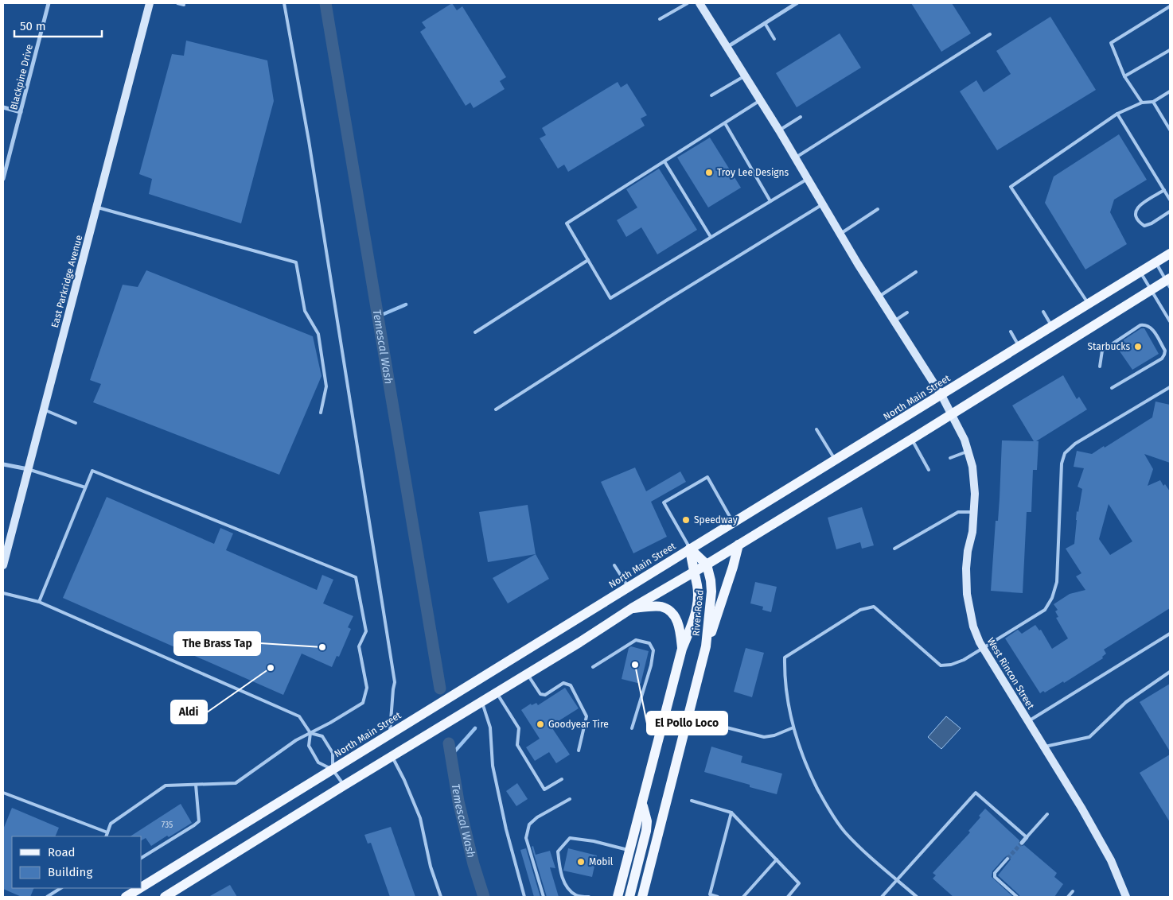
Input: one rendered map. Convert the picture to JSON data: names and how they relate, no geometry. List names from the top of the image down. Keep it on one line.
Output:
{"streets":{"main road":["North Main Street","River Road"],"street":["Blackpine Drive","East Parkridge Avenue","West Rincon Street"]},"crossings":[["North Main Street","River Road"],["North Main Street","West Rincon Street"]],"water":["Temescal Wash"],"places":["Troy Lee Designs","Starbucks","Speedway","The Brass Tap","El Pollo Loco","Aldi","Goodyear Tire","Mobil"],"house_numbers":["735"],"legend":["Road","Building"],"scale_bar":"50 m"}
